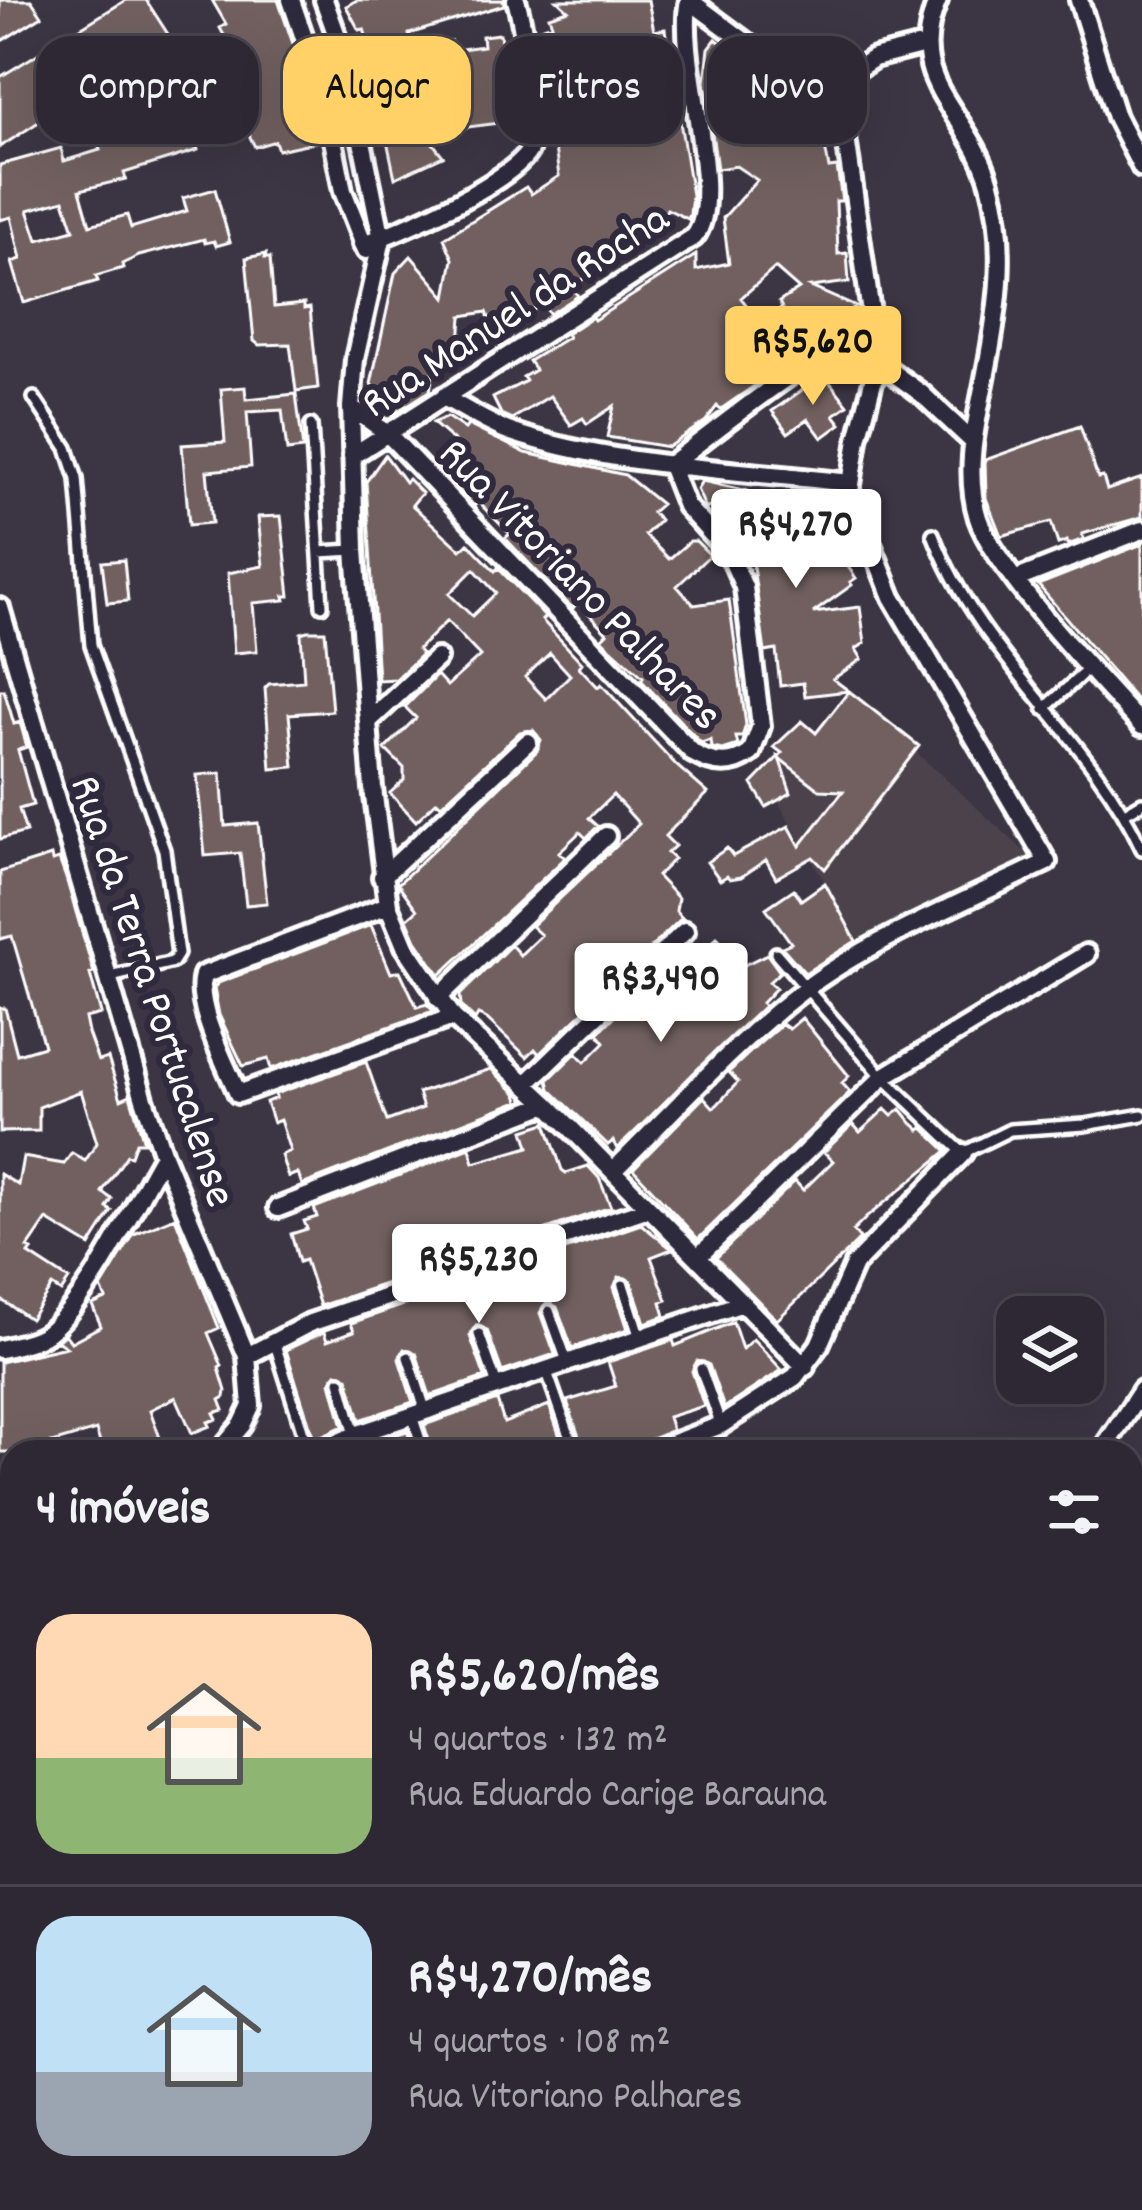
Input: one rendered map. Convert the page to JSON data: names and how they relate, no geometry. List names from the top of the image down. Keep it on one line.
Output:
{"streets":{"street":["Rua Manuel da Rocha","Rua Vitoriano Palhares","Rua da Terra Portucalense"]},"crossings":[["Rua Manuel da Rocha","Rua Vitoriano Palhares"]],"page":{"chip":["Comprar","Alugar","Filtros","Novo"],"price":["R$5,620","R$4,270","R$3,490","R$5,230"],"heading":"4 imóveis","list":[{"name":"R$5,620/mês","note":"4 quartos · 132 m² · Rua Eduardo Carige Barauna"},{"name":"R$4,270/mês","note":"4 quartos · 108 m² · Rua Vitoriano Palhares"}]}}
